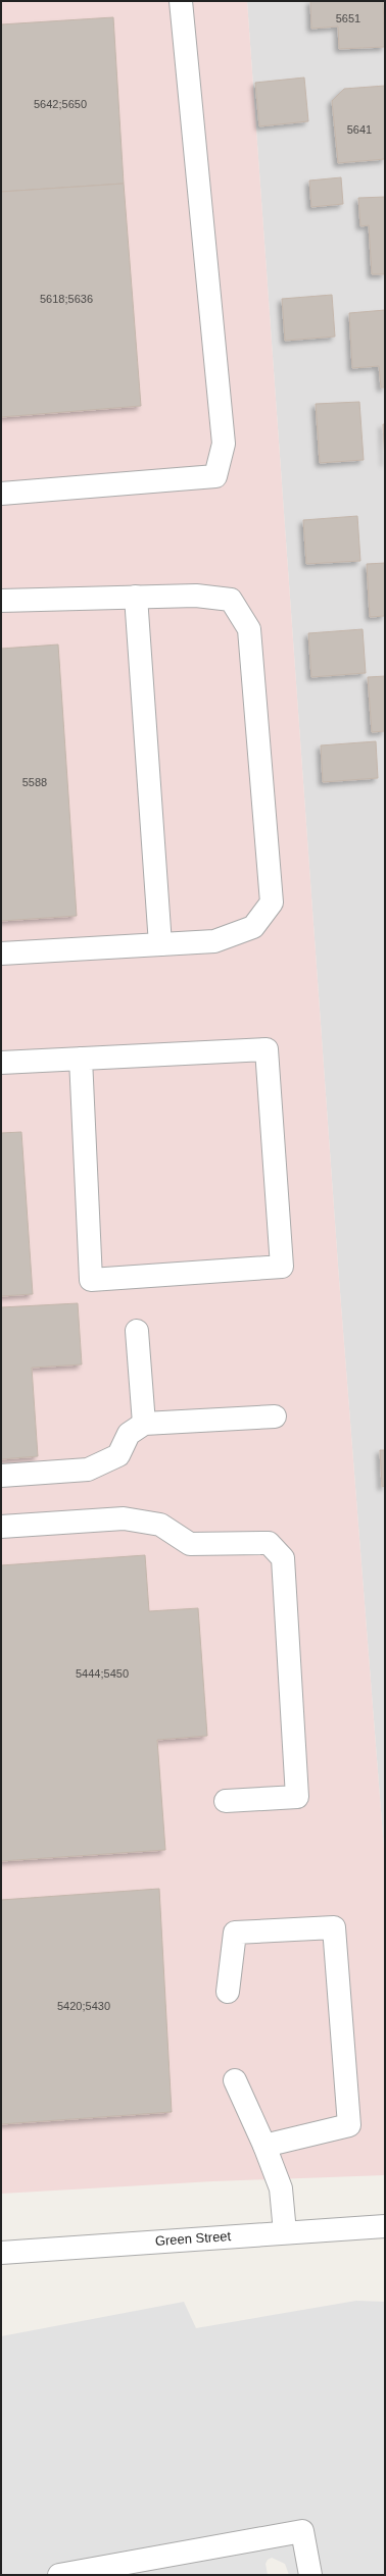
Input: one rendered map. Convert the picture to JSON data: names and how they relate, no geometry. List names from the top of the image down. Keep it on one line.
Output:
{"streets":{"street":["Green Street"]},"house_numbers":["5651","5642;5650","5641","5618;5636","5588","5444;5450","5420;5430"]}
